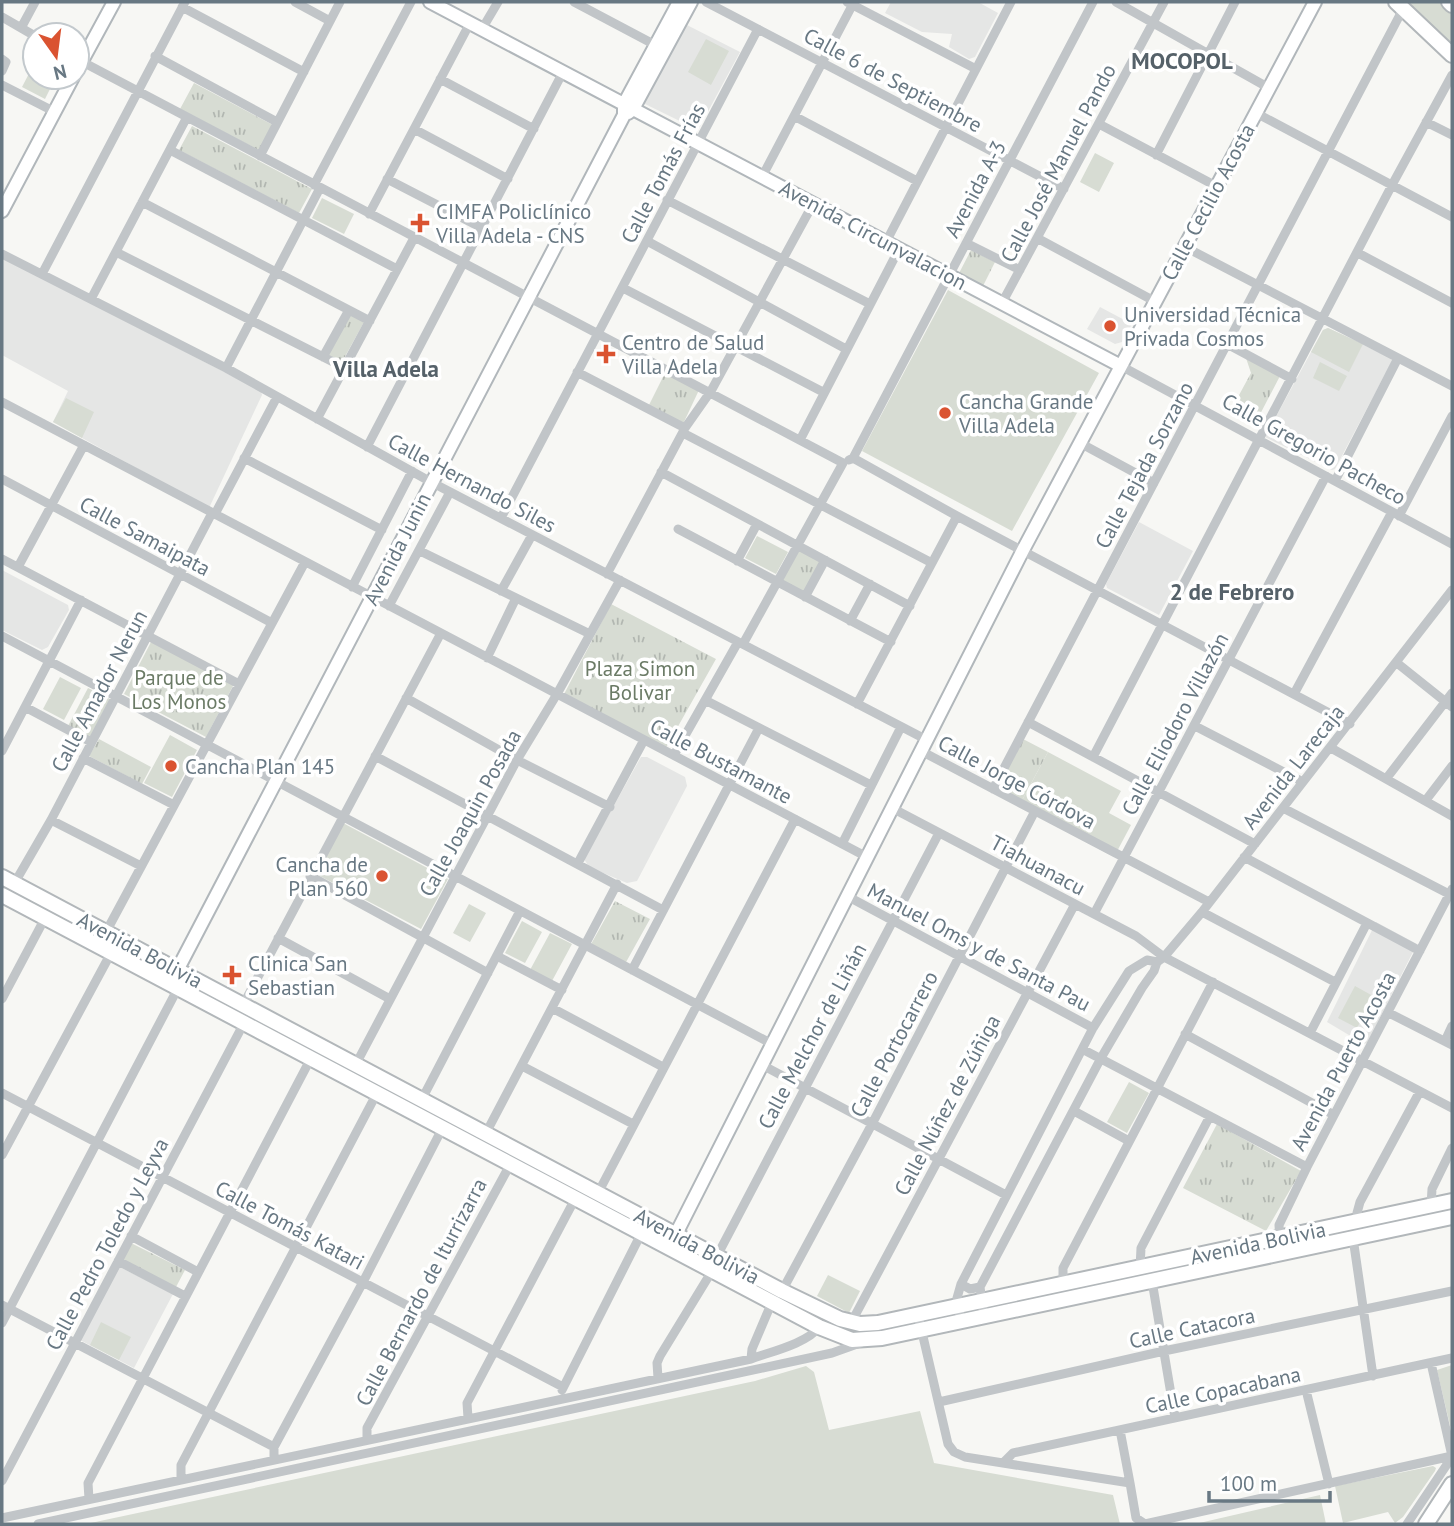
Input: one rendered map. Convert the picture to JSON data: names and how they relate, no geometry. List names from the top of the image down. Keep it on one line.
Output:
{"streets":{"main road":["Avenida Bolivia"],"street":["Calle 6 de Septiembre","Calle José Manuel Pando","Calle Tomás Frías","Avenida A-3","Calle Cecilio Acosta","Avenida Circunvalacion","Calle Gregorio Pacheco","Calle Tejada Sorzano","Calle Hernando Siles","Calle Samaipata","Avenida Junin","Calle Amador Nerun","Calle Eliodoro Villazón","Calle Bustamante","Avenida Larecaja","Calle Jorge Córdova","Calle Joaquin Posada","Tiahuanacu","Manuel Oms y de Santa Pau","Calle Melchor de Liñán","Calle Portocarrero","Avenida Puerto Acosta","Calle Núñez de Zúñiga","Calle Tomás Katari","Calle Pedro Toledo y Leyva","Calle Bernardo de Iturrizarra","Calle Catacora","Calle Copacabana"]},"crossings":[["Calle 6 de Septiembre","Calle José Manuel Pando"],["Calle 6 de Septiembre","Calle Tomás Frías"],["Calle 6 de Septiembre","Avenida A-3"],["Calle José Manuel Pando","Avenida Circunvalacion"],["Calle Tomás Frías","Avenida Circunvalacion"],["Calle Tomás Frías","Calle Hernando Siles"],["Avenida A-3","Avenida Circunvalacion"],["Calle Cecilio Acosta","Avenida Circunvalacion"],["Calle Cecilio Acosta","Calle Gregorio Pacheco"],["Calle Cecilio Acosta","Calle Hernando Siles"],["Calle Cecilio Acosta","Calle Bustamante"],["Calle Cecilio Acosta","Calle Jorge Córdova"],["Calle Cecilio Acosta","Tiahuanacu"],["Calle Cecilio Acosta","Manuel Oms y de Santa Pau"],["Calle Cecilio Acosta","Avenida Bolivia"],["Avenida Circunvalacion","Calle Gregorio Pacheco"],["Avenida Circunvalacion","Avenida Junin"],["Calle Gregorio Pacheco","Calle Tejada Sorzano"],["Calle Gregorio Pacheco","Calle Eliodoro Villazón"],["Calle Tejada Sorzano","Calle Jorge Córdova"],["Calle Hernando Siles","Avenida Junin"],["Calle Hernando Siles","Calle Amador Nerun"],["Calle Hernando Siles","Calle Jorge Córdova"],["Calle Hernando Siles","Calle Joaquin Posada"],["Calle Samaipata","Calle Amador Nerun"],["Avenida Junin","Calle Bustamante"],["Avenida Junin","Avenida Bolivia"],["Calle Amador Nerun","Calle Bustamante"],["Calle Amador Nerun","Avenida Bolivia"],["Calle Eliodoro Villazón","Calle Jorge Córdova"],["Calle Eliodoro Villazón","Tiahuanacu"],["Calle Bustamante","Calle Joaquin Posada"],["Avenida Larecaja","Calle Jorge Córdova"],["Avenida Larecaja","Tiahuanacu"],["Avenida Larecaja","Manuel Oms y de Santa Pau"],["Avenida Larecaja","Avenida Bolivia"],["Calle Jorge Córdova","Calle Portocarrero"],["Calle Joaquin Posada","Avenida Bolivia"],["Tiahuanacu","Calle Melchor de Liñán"],["Tiahuanacu","Calle Portocarrero"],["Tiahuanacu","Avenida Puerto Acosta"],["Tiahuanacu","Calle Núñez de Zúñiga"],["Manuel Oms y de Santa Pau","Calle Melchor de Liñán"],["Manuel Oms y de Santa Pau","Calle Portocarrero"],["Manuel Oms y de Santa Pau","Calle Núñez de Zúñiga"],["Avenida Bolivia","Calle Melchor de Liñán"],["Avenida Bolivia","Calle Portocarrero"],["Avenida Bolivia","Avenida Puerto Acosta"],["Avenida Bolivia","Calle Núñez de Zúñiga"],["Avenida Bolivia","Calle Pedro Toledo y Leyva"],["Avenida Bolivia","Calle Bernardo de Iturrizarra"],["Calle Tomás Katari","Calle Pedro Toledo y Leyva"],["Calle Tomás Katari","Calle Bernardo de Iturrizarra"]],"districts":["MOCOPOL","Villa Adela","2 de Febrero"],"parks":["Plaza Simon Bolivar","Parque de Los Monos"],"places":{"health":["CIMFA Policlínico Villa Adela - CNS","Centro de Salud Villa Adela","Clinica San Sebastian"],"other":["Universidad Técnica Privada Cosmos","Cancha Grande Villa Adela","Cancha Plan 145","Cancha de Plan 560"]},"scale_bar":"100 m","north":"bottom"}
